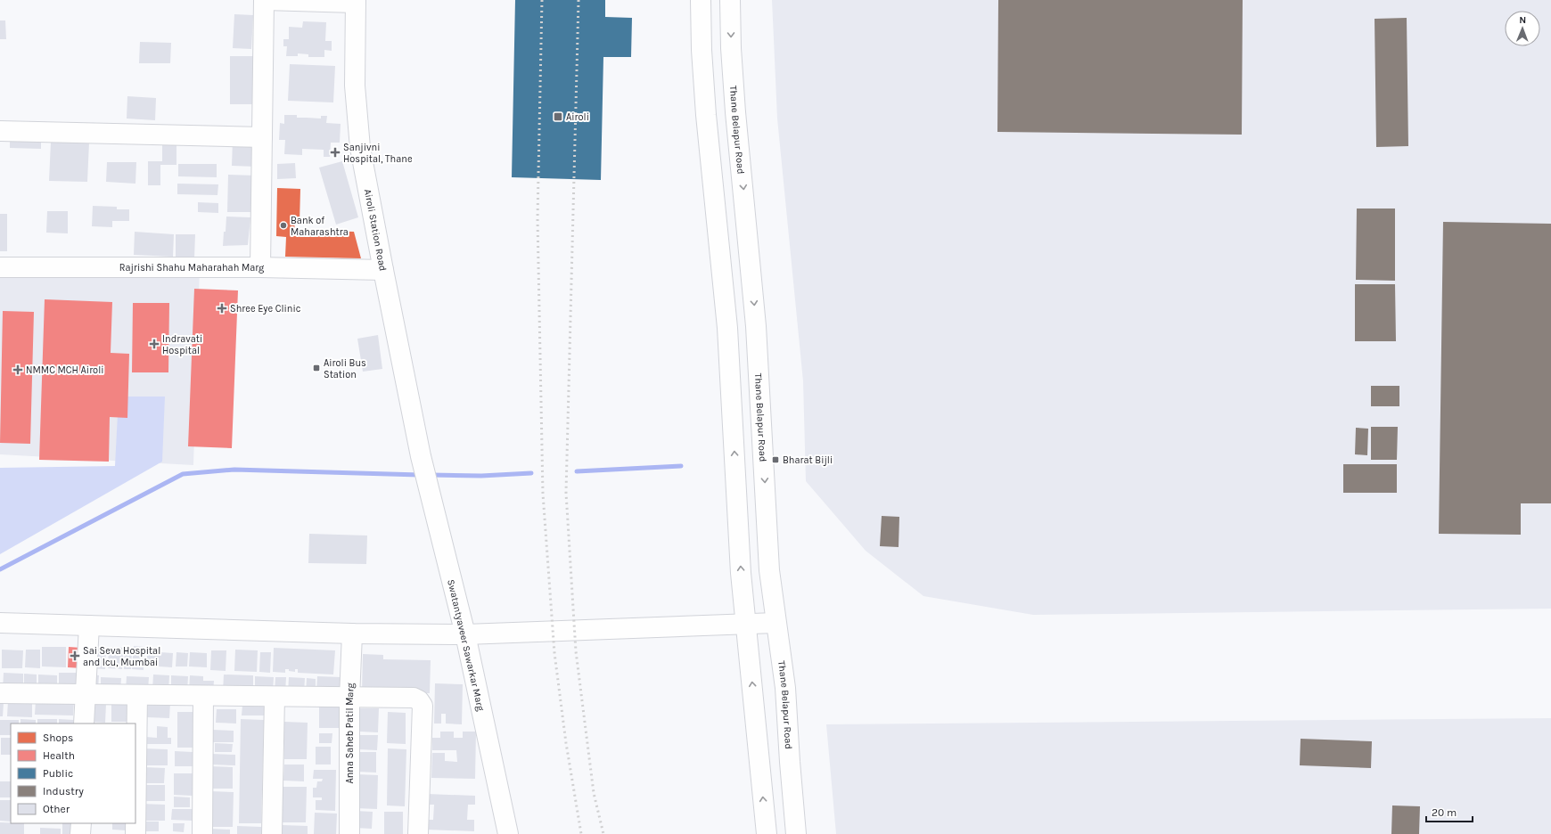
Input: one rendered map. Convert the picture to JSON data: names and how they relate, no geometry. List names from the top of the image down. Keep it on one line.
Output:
{"streets":{"street":["Thane Belapur Road","Airoli Station Road","Rajrishi Shahu Maharahah Marg","Swatantyaveer Sawarkar Marg","Anna Saheb Patil Marg"]},"crossings":[["Airoli Station Road","Rajrishi Shahu Maharahah Marg"],["Airoli Station Road","Swatantyaveer Sawarkar Marg"]],"places":{"transit":["Airoli","Airoli Bus Station","Bharat Bijli"],"health":["Sanjivni Hospital, Thane","Shree Eye Clinic","Indravati Hospital","NMMC MCH Airoli","Sai Seva Hospital and Icu, Mumbai"],"other":["Bank of Maharashtra"]},"legend":["Shops","Health","Public","Industry","Other"],"scale_bar":"20 m","north":"top"}
